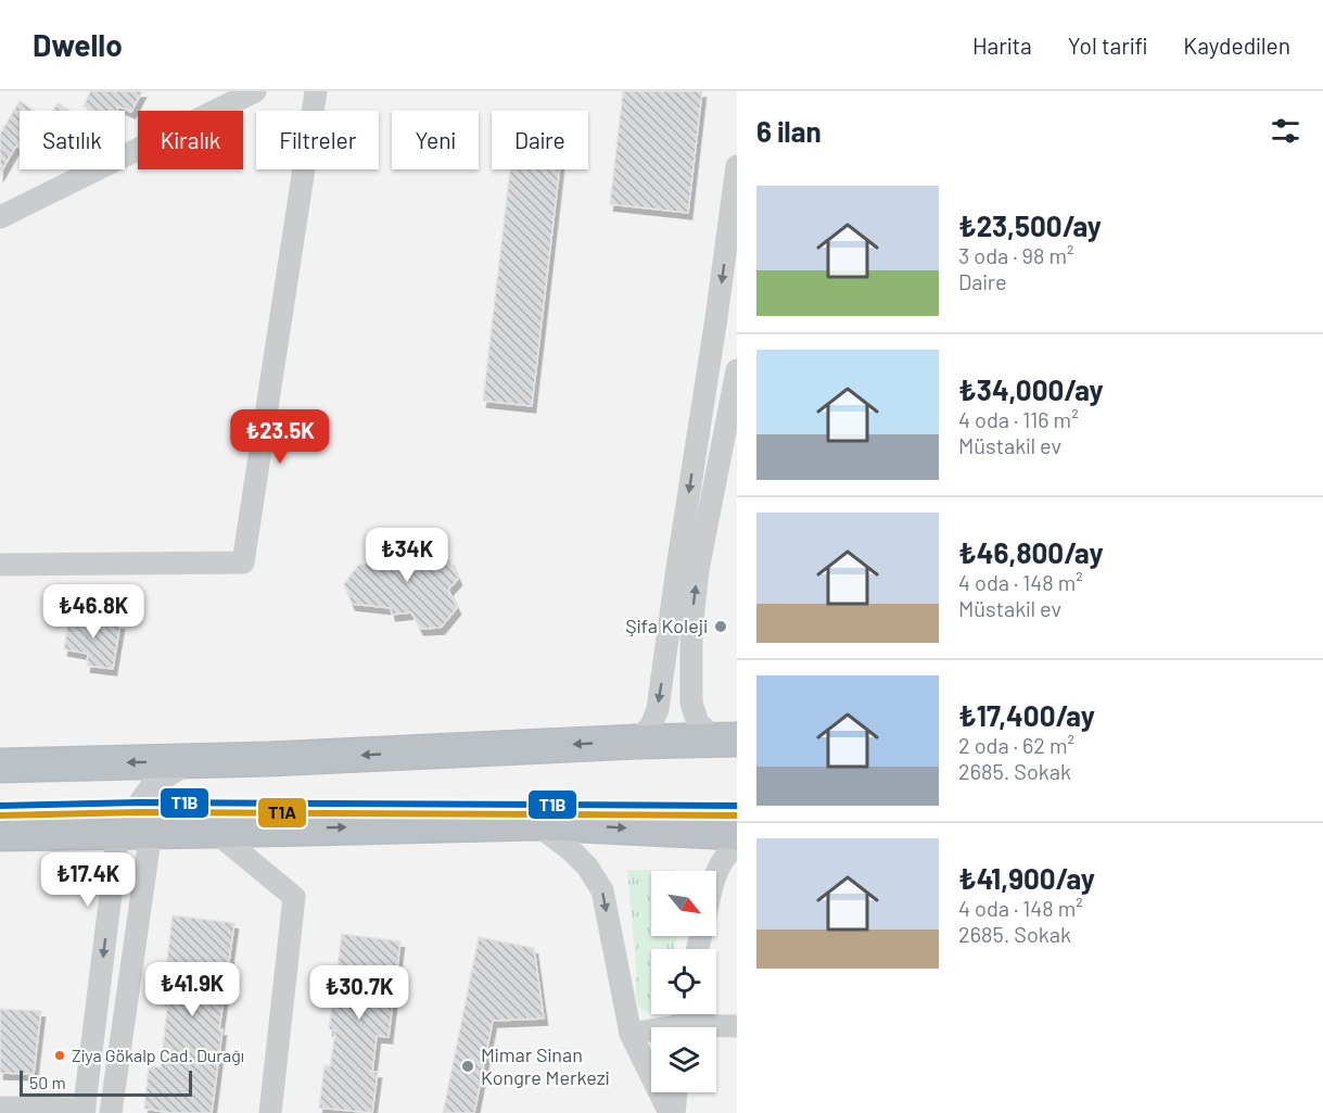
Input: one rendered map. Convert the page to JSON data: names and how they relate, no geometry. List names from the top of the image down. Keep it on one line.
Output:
{"places":["Şifa Koleji","Ziya Gökalp Cad. Durağı","Mimar Sinan Kongre Merkezi"],"lines":["transit line T1B","transit line T1A"],"scale_bar":"50 m","north":"bottom right","page":{"header":"Dwello","nav":["Harita","Yol tarifi","Kaydedilen"],"heading":"6 ilan","chip":["Satılık","Kiralık","Filtreler","Yeni","Daire"],"list":[{"name":"₺23,500/ay","note":"3 oda · 98 m² · Daire"},{"name":"₺34,000/ay","note":"4 oda · 116 m² · Müstakil ev"},{"name":"₺46,800/ay","note":"4 oda · 148 m² · Müstakil ev"},{"name":"₺17,400/ay","note":"2 oda · 62 m² · 2685. Sokak"},{"name":"₺41,900/ay","note":"4 oda · 148 m² · 2685. Sokak"}],"price":["₺23.5K","₺34K","₺46.8K","₺17.4K","₺41.9K","₺30.7K"],"scale":"50 m"}}
